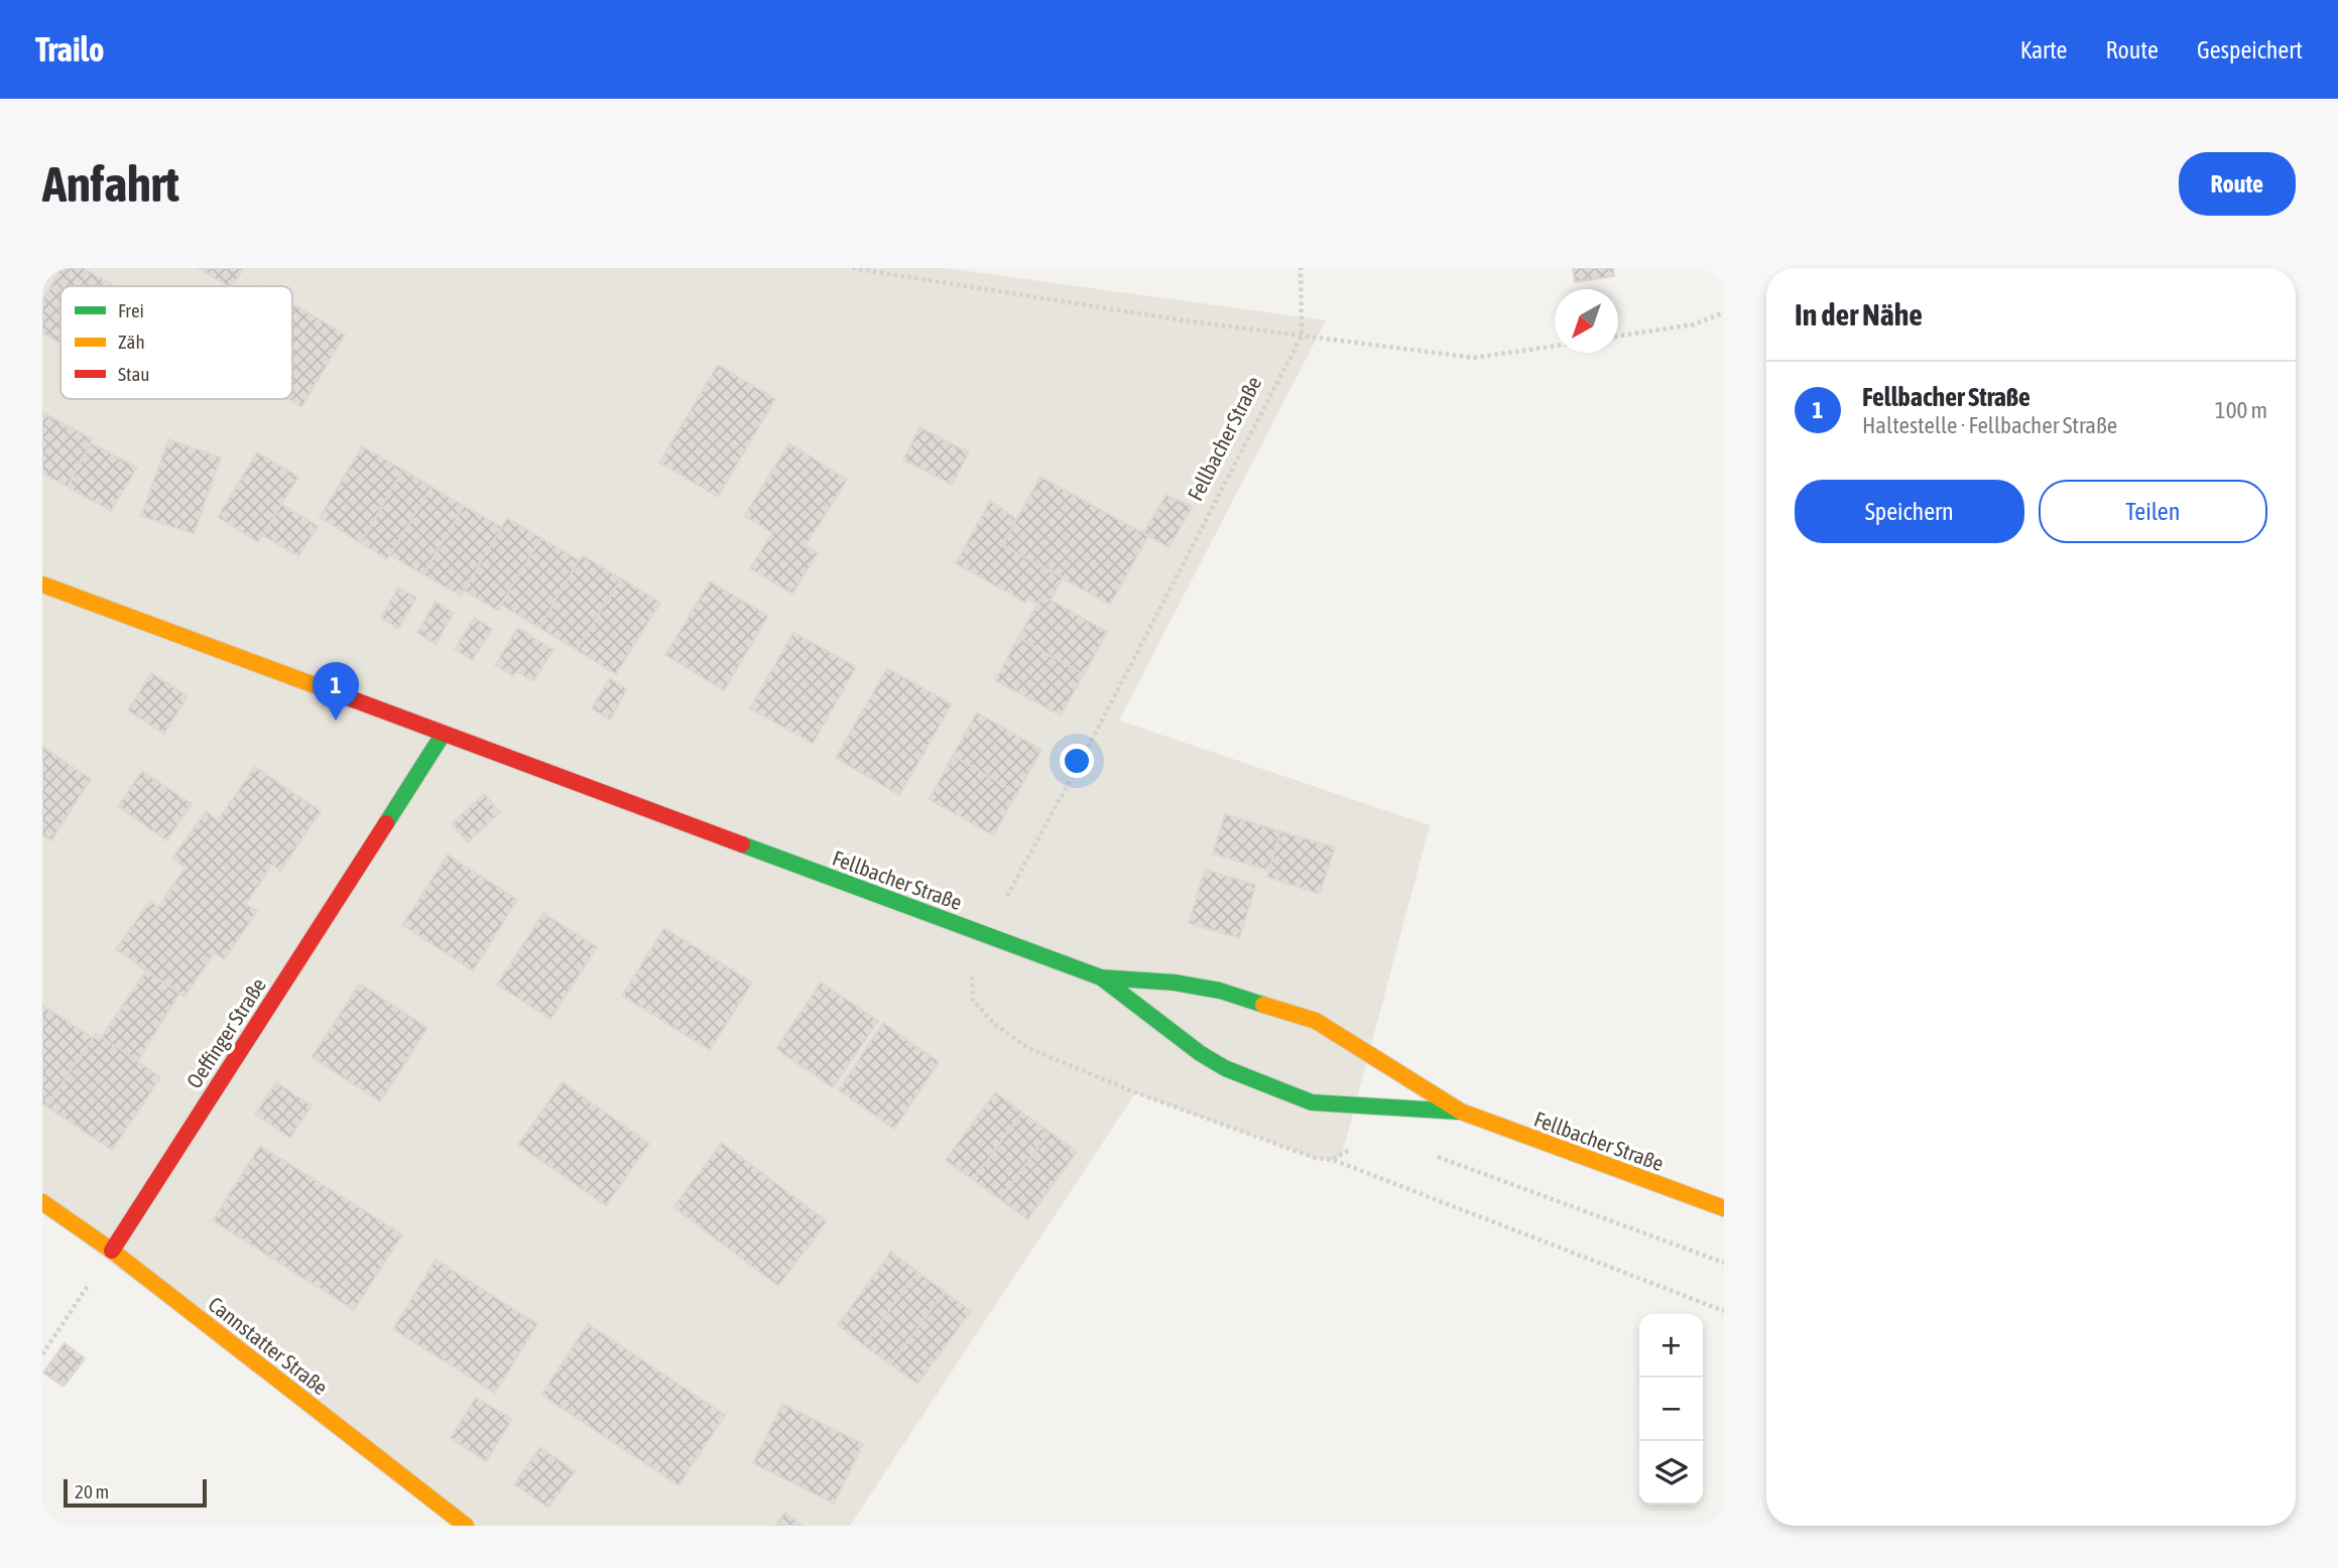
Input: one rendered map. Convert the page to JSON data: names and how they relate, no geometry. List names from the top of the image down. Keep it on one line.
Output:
{"streets":{"main road":["Fellbacher Straße","Oeffinger Straße","Cannstatter Straße"]},"crossings":[["Fellbacher Straße","Oeffinger Straße"],["Oeffinger Straße","Cannstatter Straße"]],"legend":["Frei","Zäh","Stau"],"scale_bar":"20 m","north":"bottom left","page":{"header":"Trailo","nav":["Karte","Route","Gespeichert"],"buttons":["Route",["Speichern","Teilen"]],"title":"Anfahrt","heading":"In der Nähe","list":[{"mark":"1","name":"Fellbacher Straße","note":"Haltestelle · Fellbacher Straße","value":"100 m"}],"pins":"1","map_buttons":["+","−"],"scale":"20 m"}}
